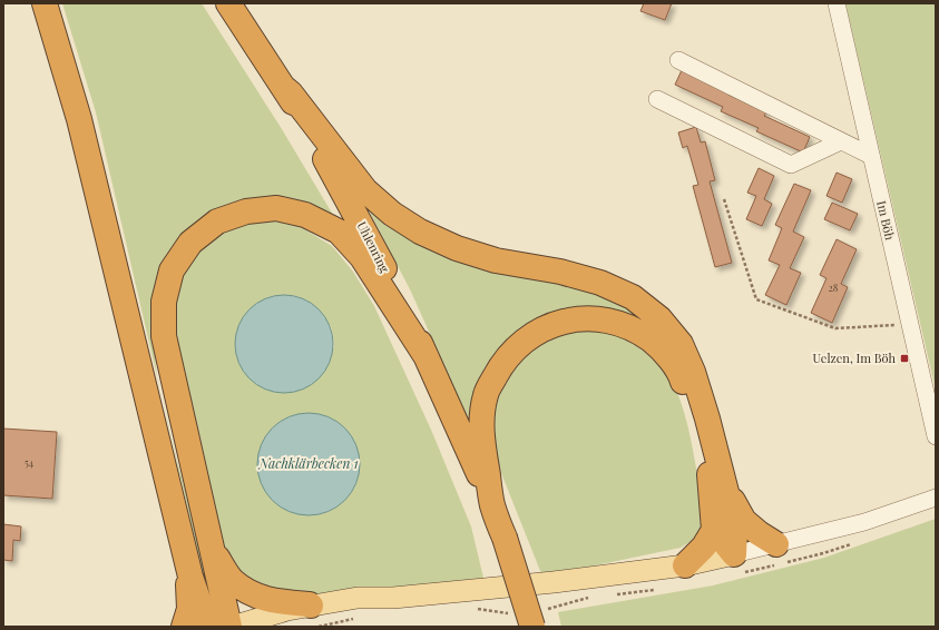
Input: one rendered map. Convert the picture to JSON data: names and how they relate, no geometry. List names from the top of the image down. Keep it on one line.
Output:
{"streets":{"highway":["Uhlenring"],"street":["Im Böh"]},"water":["Nachklärbecken 1"],"places":{"transit":["Uelzen, Im Böh"]},"house_numbers":["28","54"]}
